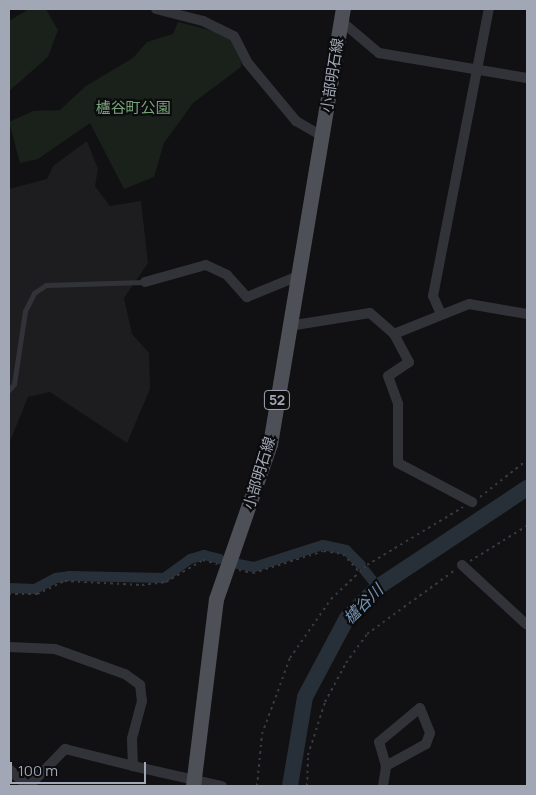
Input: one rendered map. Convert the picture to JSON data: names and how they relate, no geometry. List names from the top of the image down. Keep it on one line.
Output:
{"streets":{"main road":["小部明石線","52"]},"water":["櫨谷川"],"parks":["櫨谷町公園"],"scale_bar":"100 m"}
